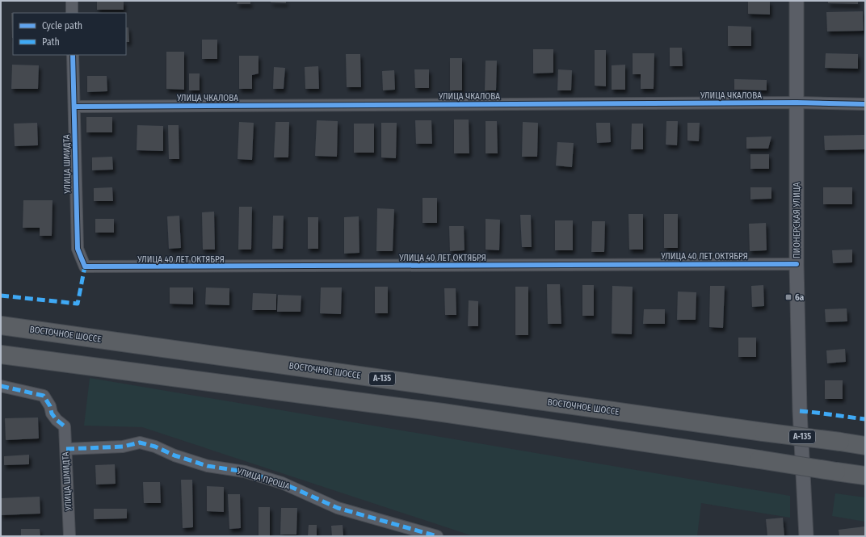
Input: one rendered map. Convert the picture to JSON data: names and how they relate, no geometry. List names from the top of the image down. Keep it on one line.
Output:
{"streets":{"highway":["ВОСТОЧНОЕ ШОССЕ","А-135"],"street":["УЛИЦА ЧКАЛОВА","УЛИЦА ШМИДТА","ПИОНЕРСКАЯ УЛИЦА","УЛИЦА 40 ЛЕТ ОКТЯБРЯ","УЛИЦА ПРОША"]},"crossings":[["УЛИЦА ЧКАЛОВА","УЛИЦА ШМИДТА"],["УЛИЦА ЧКАЛОВА","ПИОНЕРСКАЯ УЛИЦА"],["УЛИЦА ШМИДТА","УЛИЦА 40 ЛЕТ ОКТЯБРЯ"],["УЛИЦА ШМИДТА","УЛИЦА ПРОША"],["ПИОНЕРСКАЯ УЛИЦА","УЛИЦА 40 ЛЕТ ОКТЯБРЯ"]],"places":{"transit":["6а"]},"legend":["Cycle path","Path"]}
